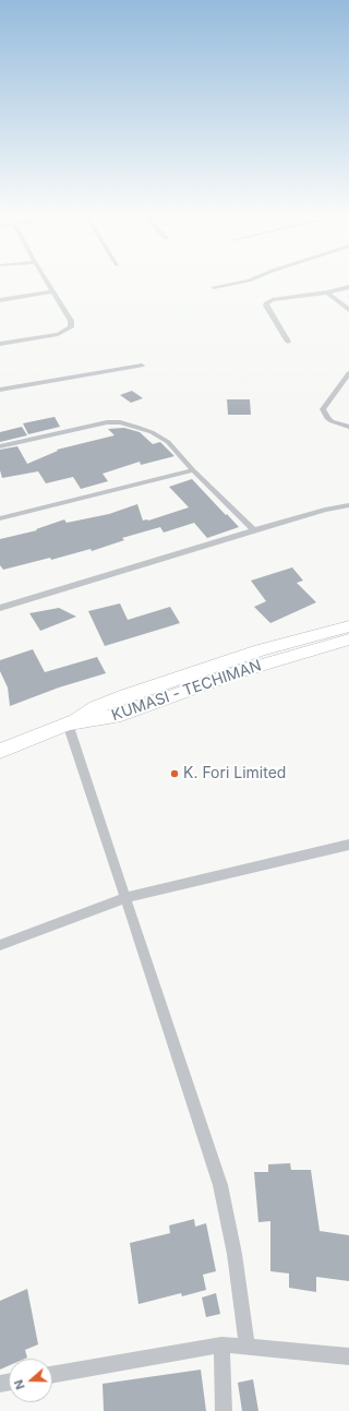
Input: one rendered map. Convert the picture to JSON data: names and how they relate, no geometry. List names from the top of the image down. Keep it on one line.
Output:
{"streets":{"highway":["KUMASI - TECHIMAN"]},"places":["K. Fori Limited"],"north":"left"}
